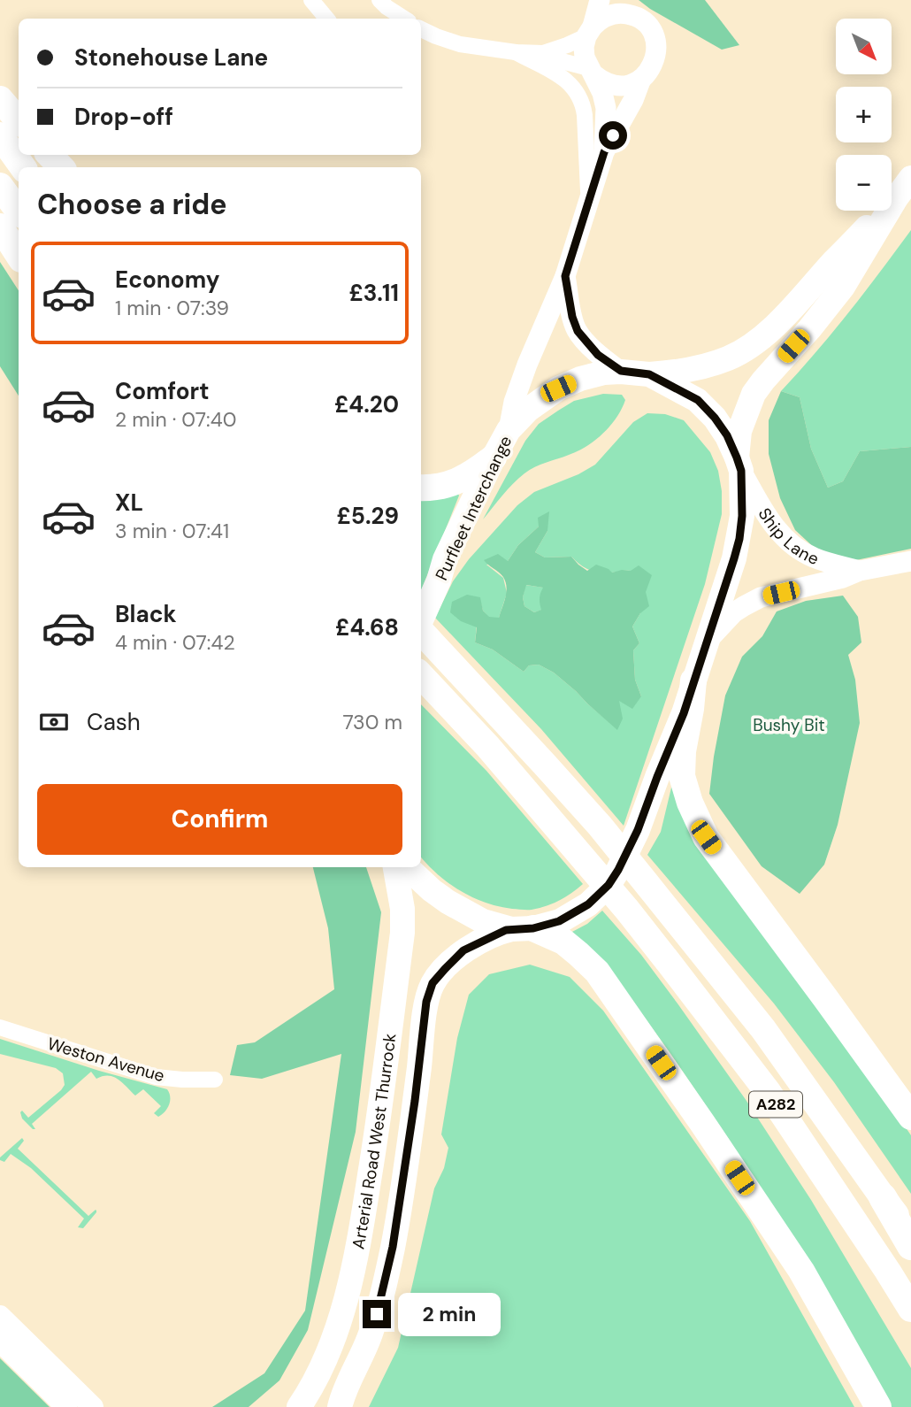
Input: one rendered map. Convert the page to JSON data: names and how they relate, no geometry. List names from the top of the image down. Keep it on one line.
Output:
{"streets":{"highway":["A282"],"main road":["Purfleet Interchange","Arterial Road West Thurrock"],"street":["Ship Lane","Weston Avenue"]},"crossings":[["Purfleet Interchange","Ship Lane"],["Purfleet Interchange","Arterial Road West Thurrock"]],"parks":["Bushy Bit"],"north":"bottom right","page":{"map_buttons":["+","−"],"banner":["Stonehouse Lane","Drop-off"],"heading":"Choose a ride","list":[{"name":"Economy","note":"1 min · 07:39","value":"£3.11"},{"name":"Comfort","note":"2 min · 07:40","value":"£4.20"},{"name":"XL","note":"3 min · 07:41","value":"£5.29"},{"name":"Black","note":"4 min · 07:42","value":"£4.68"}],"pay":["Cash","730 m"],"buttons":"Confirm","bubble":"2 min"}}
